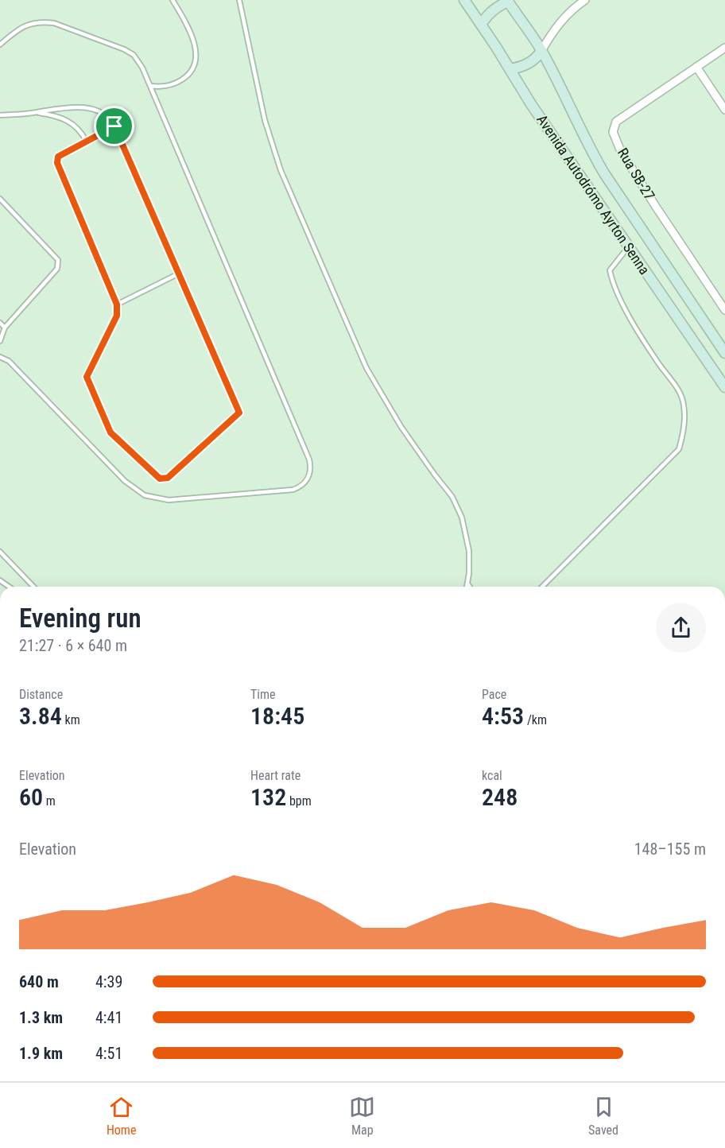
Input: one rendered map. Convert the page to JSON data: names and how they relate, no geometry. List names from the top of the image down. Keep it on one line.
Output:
{"streets":{"street":["Rua SB-27","Avenida Autodrómo Ayrton Senna"]},"page":{"heading":["Evening run","21:27 · 6 × 640 m"],"stats":[["Distance","3.84 km"],["Time","18:45"],["Pace","4:53 /km"],["Elevation","60 m"],["Heart rate","132 bpm"],["kcal","248"]],"chart":["Elevation","148–155 m"],"list":[{"name":"640 m","note":"4:39"},{"name":"1.3 km","note":"4:41"},{"name":"1.9 km","note":"4:51"}],"tabs":["Home","Map","Saved"]}}
